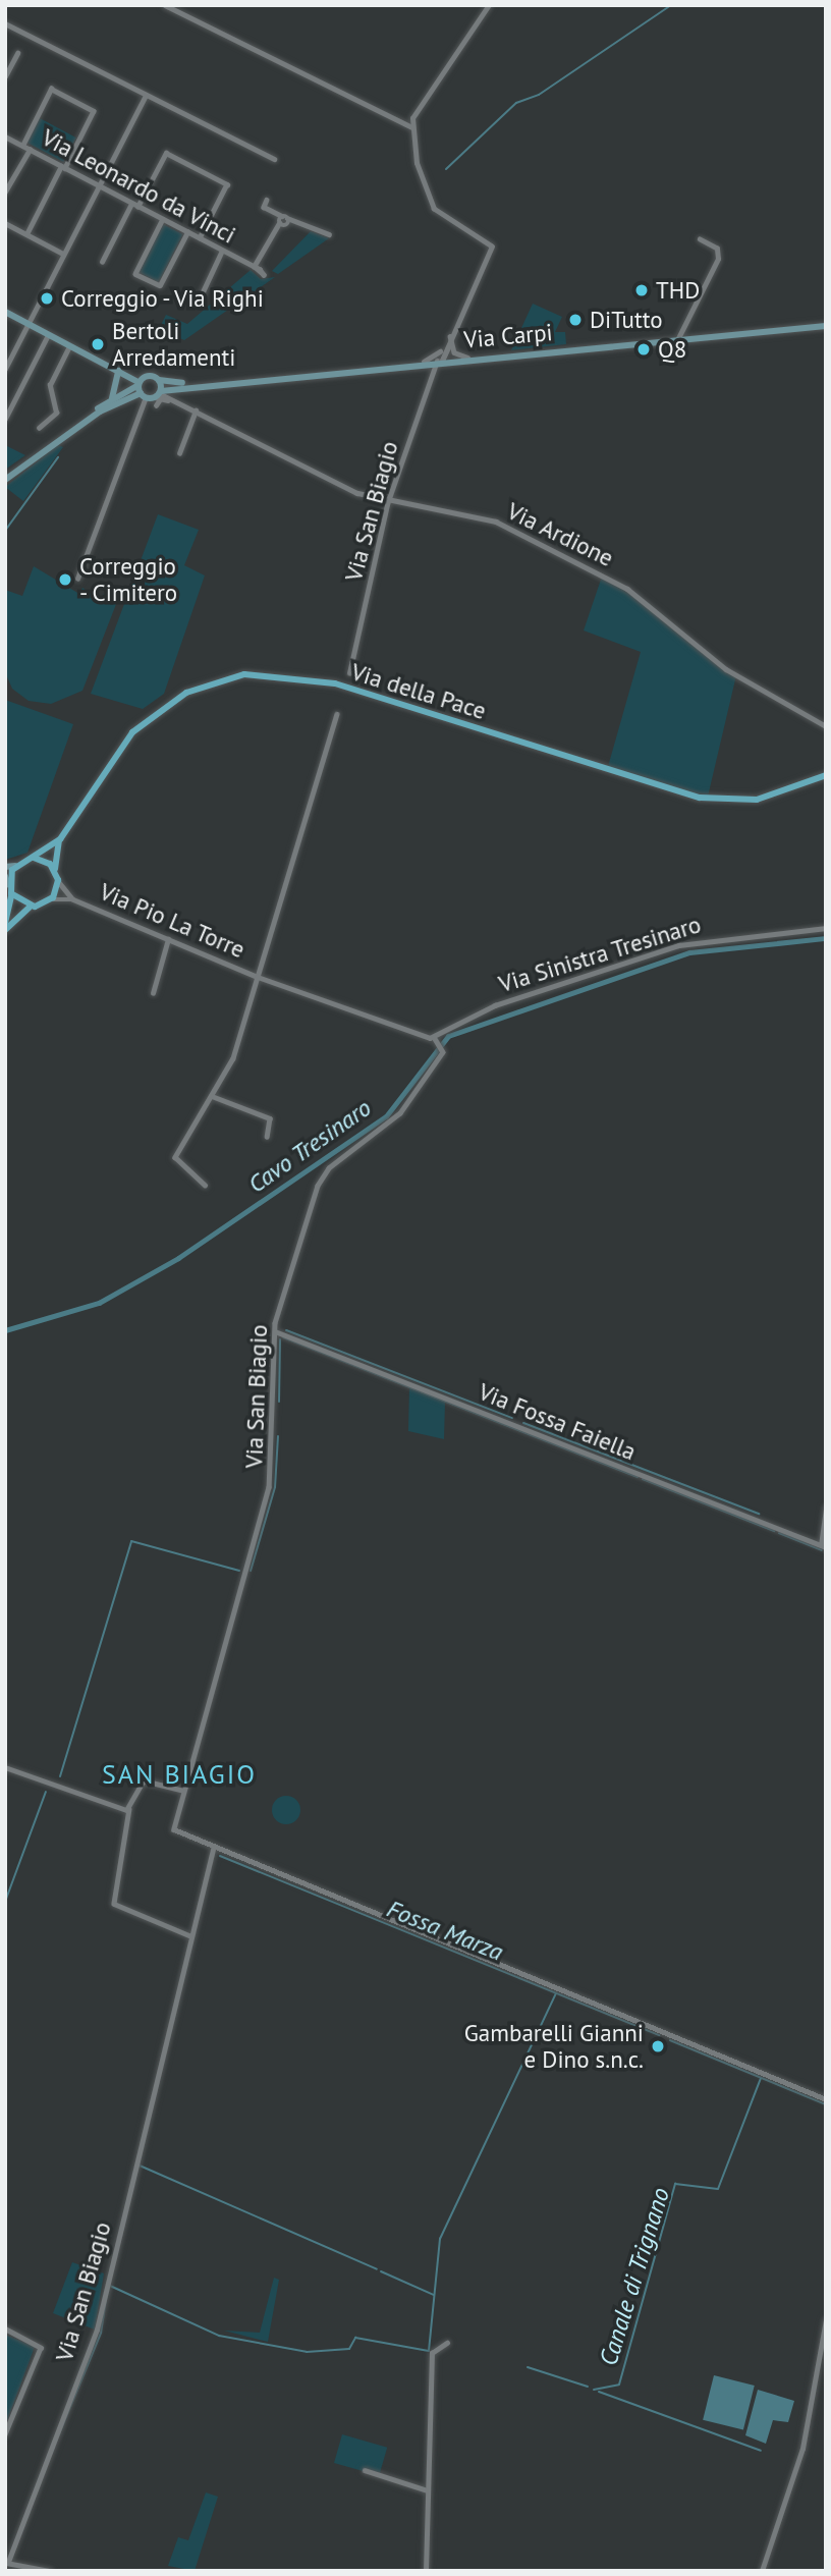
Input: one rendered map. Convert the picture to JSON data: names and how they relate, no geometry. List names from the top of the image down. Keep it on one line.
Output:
{"streets":{"main road":["Via Carpi","Via della Pace"],"street":["Via Leonardo da Vinci","Via San Biagio","Via Ardione","Via Pio La Torre","Via Sinistra Tresinaro","Via Fossa Faiella"]},"crossings":[["Via Carpi","Via San Biagio"],["Via Carpi","Via Ardione"],["Via San Biagio","Via Ardione"],["Via San Biagio","Via Sinistra Tresinaro"],["Via San Biagio","Via Fossa Faiella"],["Via della Pace","Via Pio La Torre"]],"districts":["SAN BIAGIO"],"water":["Cavo Tresinaro","Fossa Marza","Canale di Trignano"],"places":["THD","Correggio - Via Righi","DiTutto","Bertoli Arredamenti","Q8","Correggio - Cimitero","Gambarelli Gianni e Dino s.n.c."]}
